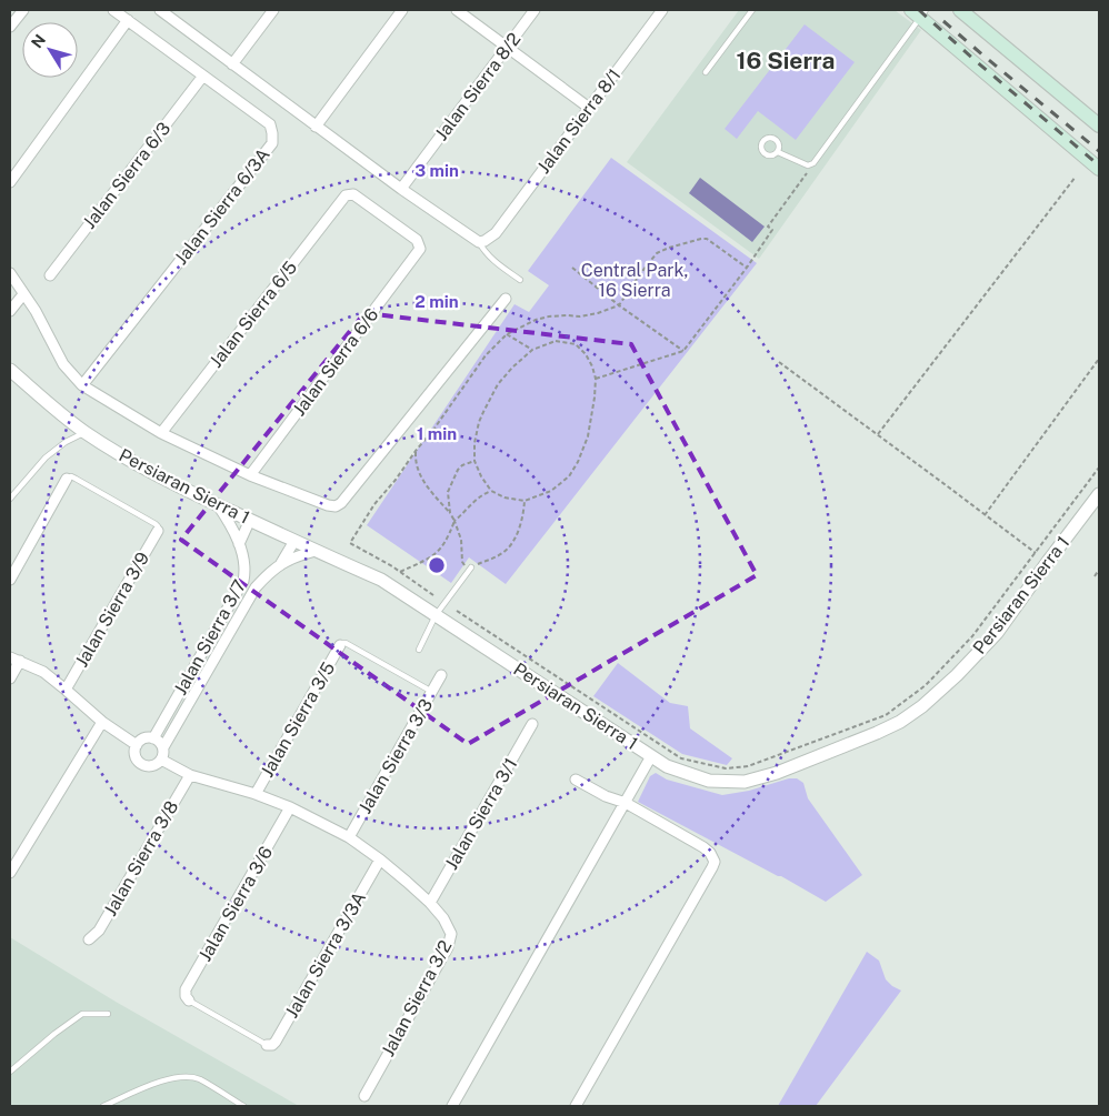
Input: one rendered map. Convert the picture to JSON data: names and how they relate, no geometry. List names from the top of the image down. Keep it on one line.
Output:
{"streets":{"street":["Jalan Sierra 8/2","Jalan Sierra 8/1","Jalan Sierra 6/3","Jalan Sierra 6/3A","Jalan Sierra 6/5","Jalan Sierra 6/6","Persiaran Sierra 1","Jalan Sierra 3/9","Jalan Sierra 3/7","Jalan Sierra 3/5","Jalan Sierra 3/3","Jalan Sierra 3/1","Jalan Sierra 3/8","Jalan Sierra 3/6","Jalan Sierra 3/3A","Jalan Sierra 3/2"]},"crossings":[["Jalan Sierra 6/3","Jalan Sierra 6/3A"],["Jalan Sierra 6/5","Jalan Sierra 6/6"],["Persiaran Sierra 1","Jalan Sierra 3/7"],["Jalan Sierra 3/7","Jalan Sierra 3/2"],["Jalan Sierra 3/5","Jalan Sierra 3/2"],["Jalan Sierra 3/3","Jalan Sierra 3/2"],["Jalan Sierra 3/1","Jalan Sierra 3/2"],["Jalan Sierra 3/8","Jalan Sierra 3/2"],["Jalan Sierra 3/6","Jalan Sierra 3/2"],["Jalan Sierra 3/3A","Jalan Sierra 3/2"]],"districts":["16 Sierra"],"parks":["Central Park, 16 Sierra"],"north":"top left","rings":["3 min","2 min","1 min"]}
